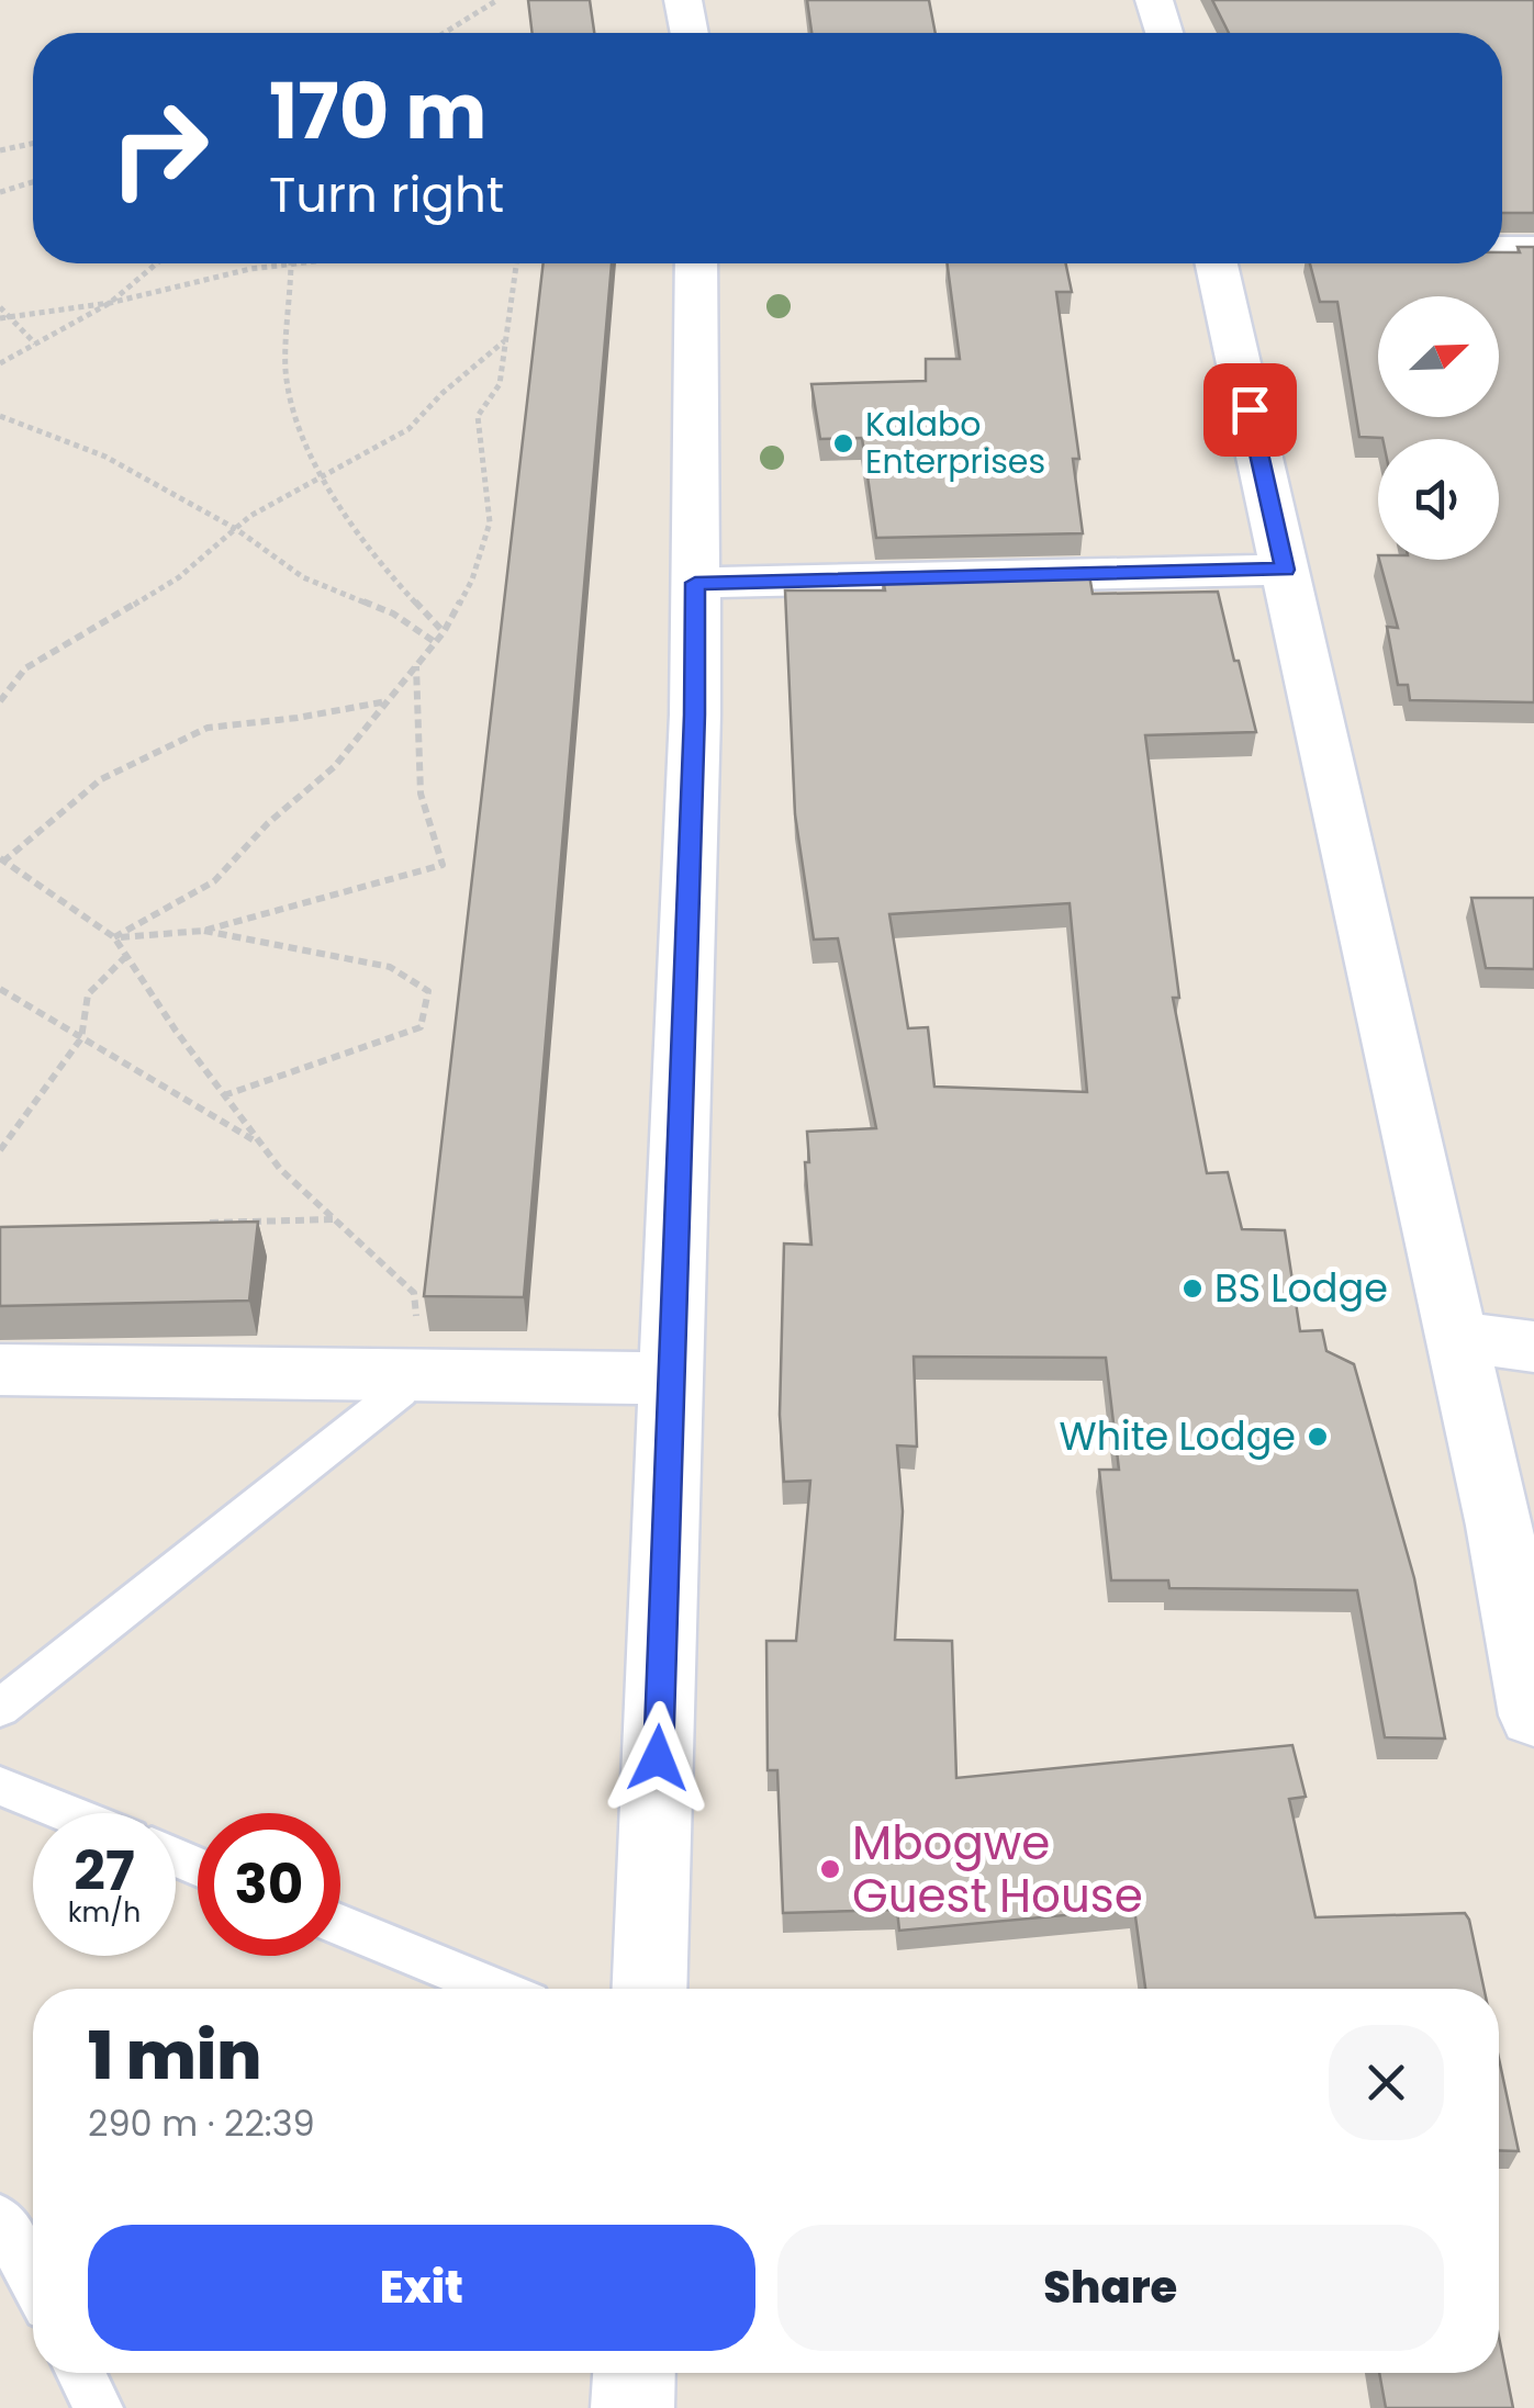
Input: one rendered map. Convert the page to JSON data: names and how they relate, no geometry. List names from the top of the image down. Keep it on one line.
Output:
{"places":["Kalabo Enterprises","BS Lodge","White Lodge","Mbogwe Guest House"],"north":"top right","page":{"turn":["170 m","Turn right"],"speed":"27 km/h","limit":"30","heading":["1 min","290 m · 22:39"],"buttons":["Exit","Share"]}}
